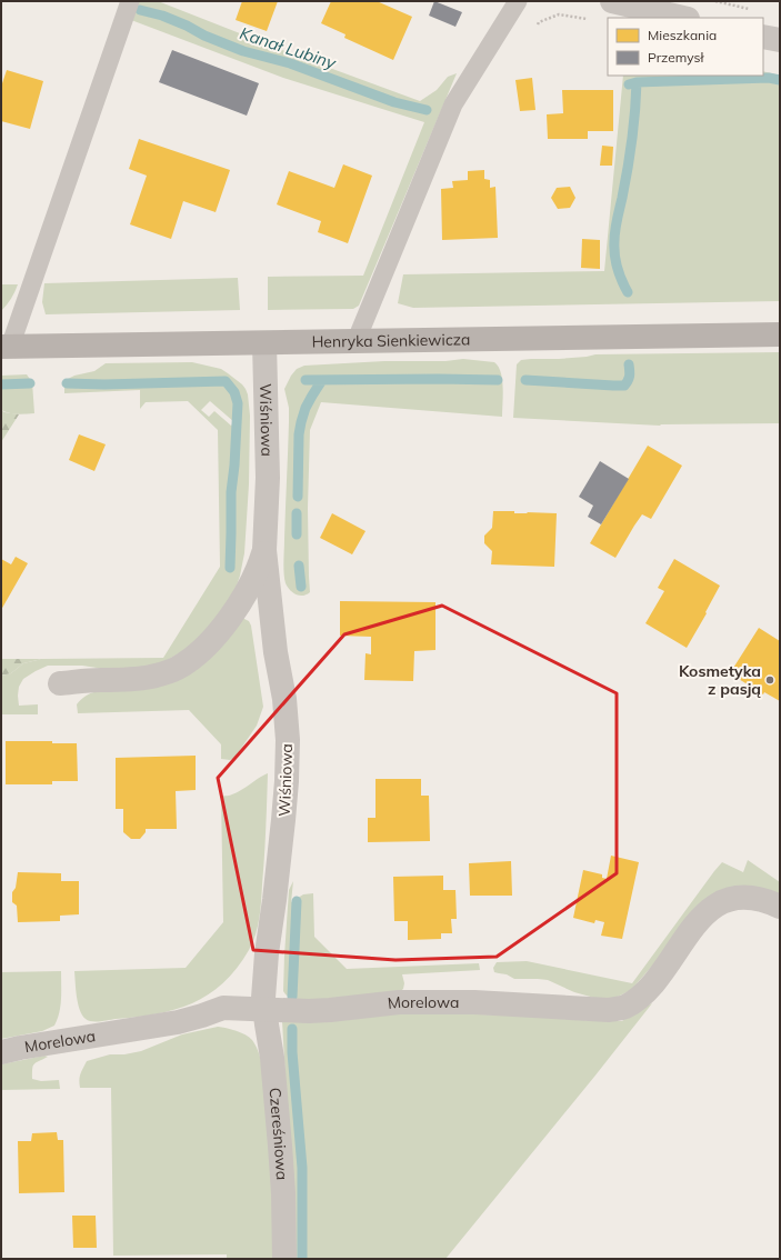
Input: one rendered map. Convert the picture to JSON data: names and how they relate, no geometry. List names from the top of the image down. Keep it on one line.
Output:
{"streets":{"street":["Henryka Sienkiewicza","Wiśniowa","Morelowa","Czereśniowa"]},"crossings":[["Henryka Sienkiewicza","Wiśniowa"],["Wiśniowa","Morelowa"],["Wiśniowa","Czereśniowa"],["Morelowa","Czereśniowa"]],"water":["Kanał Lubiny"],"places":["Kosmetyka z pasją"],"legend":["Mieszkania","Przemysł"]}
